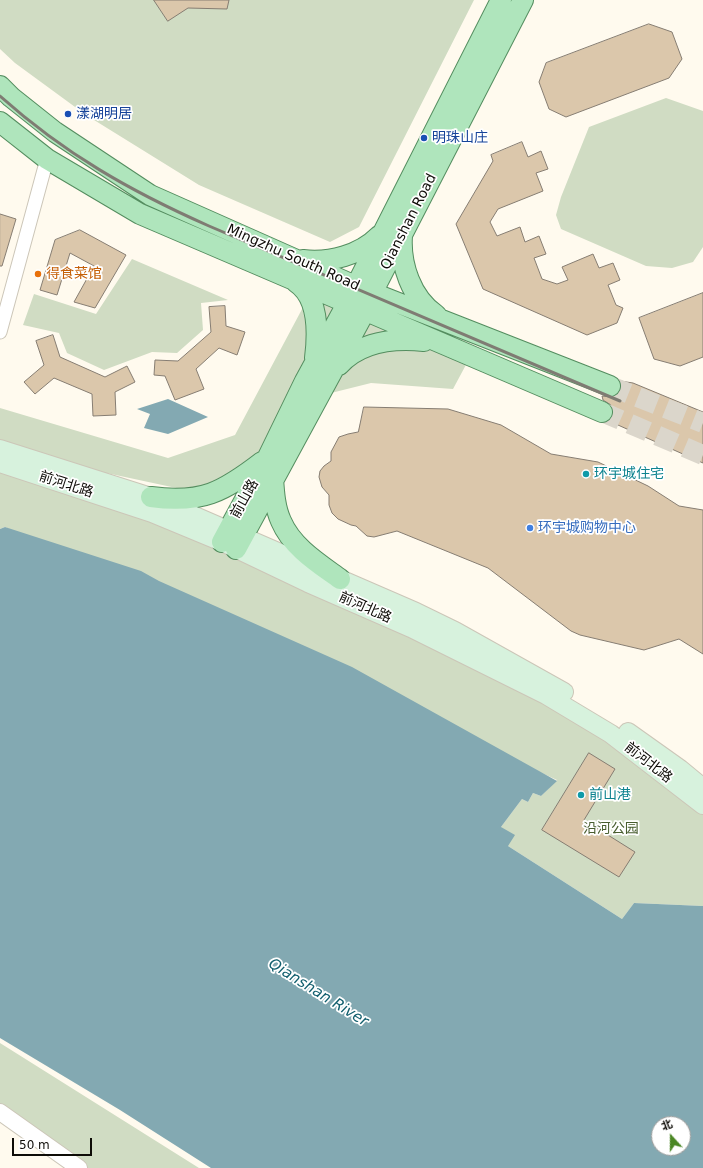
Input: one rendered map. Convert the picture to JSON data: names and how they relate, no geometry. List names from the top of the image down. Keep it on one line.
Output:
{"streets":{"main road":["Qianshan Road","Mingzhu South Road","前河北路","前山路"]},"crossings":[["Qianshan Road","Mingzhu South Road"],["Qianshan Road","前河北路"],["Qianshan Road","前山路"],["前河北路","前山路"]],"water":["Qianshan River"],"parks":["沿河公园"],"places":["漾湖明居","明珠山庄","得食菜馆","环宇城住宅","环宇城购物中心","前山港"],"scale_bar":"50 m","north":"top"}
